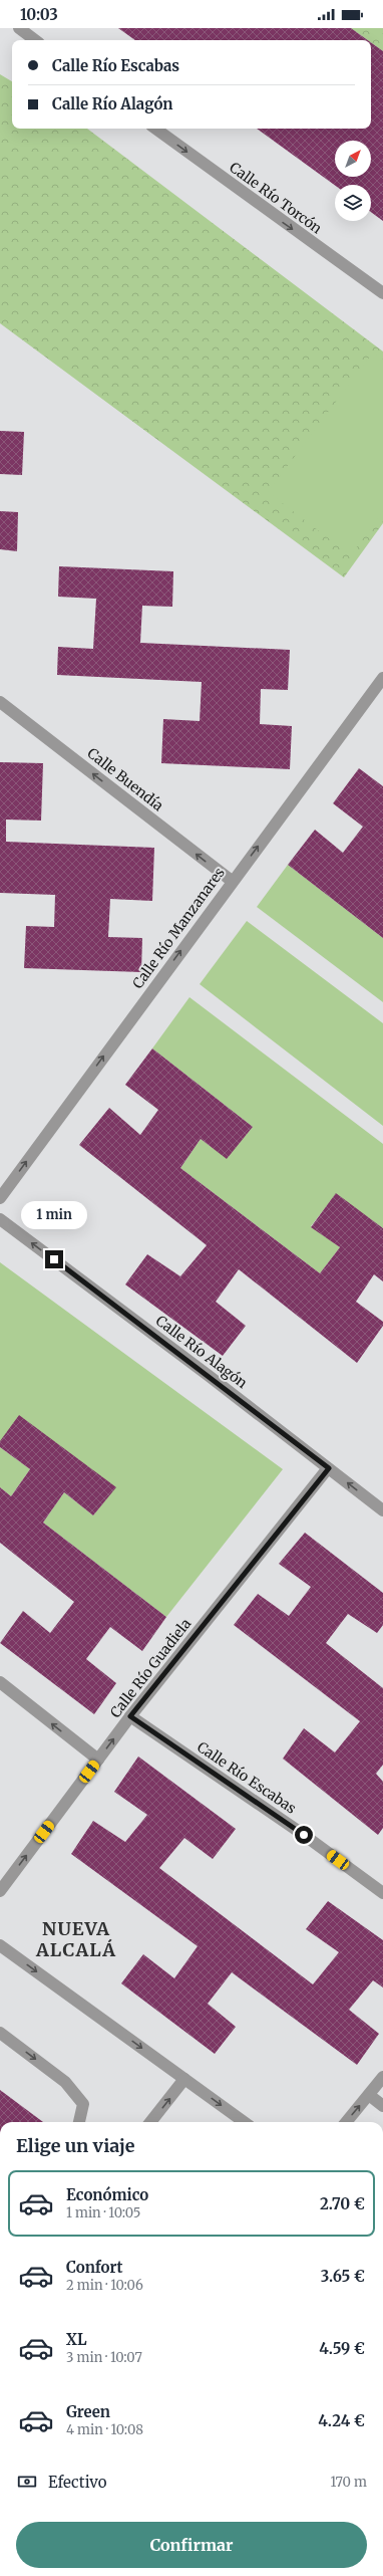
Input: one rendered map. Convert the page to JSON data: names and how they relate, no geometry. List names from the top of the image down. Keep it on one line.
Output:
{"streets":{"street":["Calle Río Torcón","Calle Buendía","Calle Río Manzanares","Calle Río Alagón","Calle Río Guadiela","Calle Río Escabas"]},"crossings":[["Calle Buendía","Calle Río Manzanares"],["Calle Río Alagón","Calle Río Guadiela"],["Calle Río Guadiela","Calle Río Escabas"]],"one_way":["Calle Río Torcón","Calle Buendía","Calle Río Manzanares","Calle Río Alagón","Calle Río Guadiela"],"districts":["NUEVA ALCALÁ"],"north":"top right","page":{"status":"10:03","banner":["Calle Río Escabas","Calle Río Alagón"],"bubble":"1 min","heading":"Elige un viaje","list":[{"name":"Económico","note":"1 min · 10:05","value":"2.70 €"},{"name":"Confort","note":"2 min · 10:06","value":"3.65 €"},{"name":"XL","note":"3 min · 10:07","value":"4.59 €"},{"name":"Green","note":"4 min · 10:08","value":"4.24 €"}],"pay":["Efectivo","170 m"],"buttons":"Confirmar"}}
